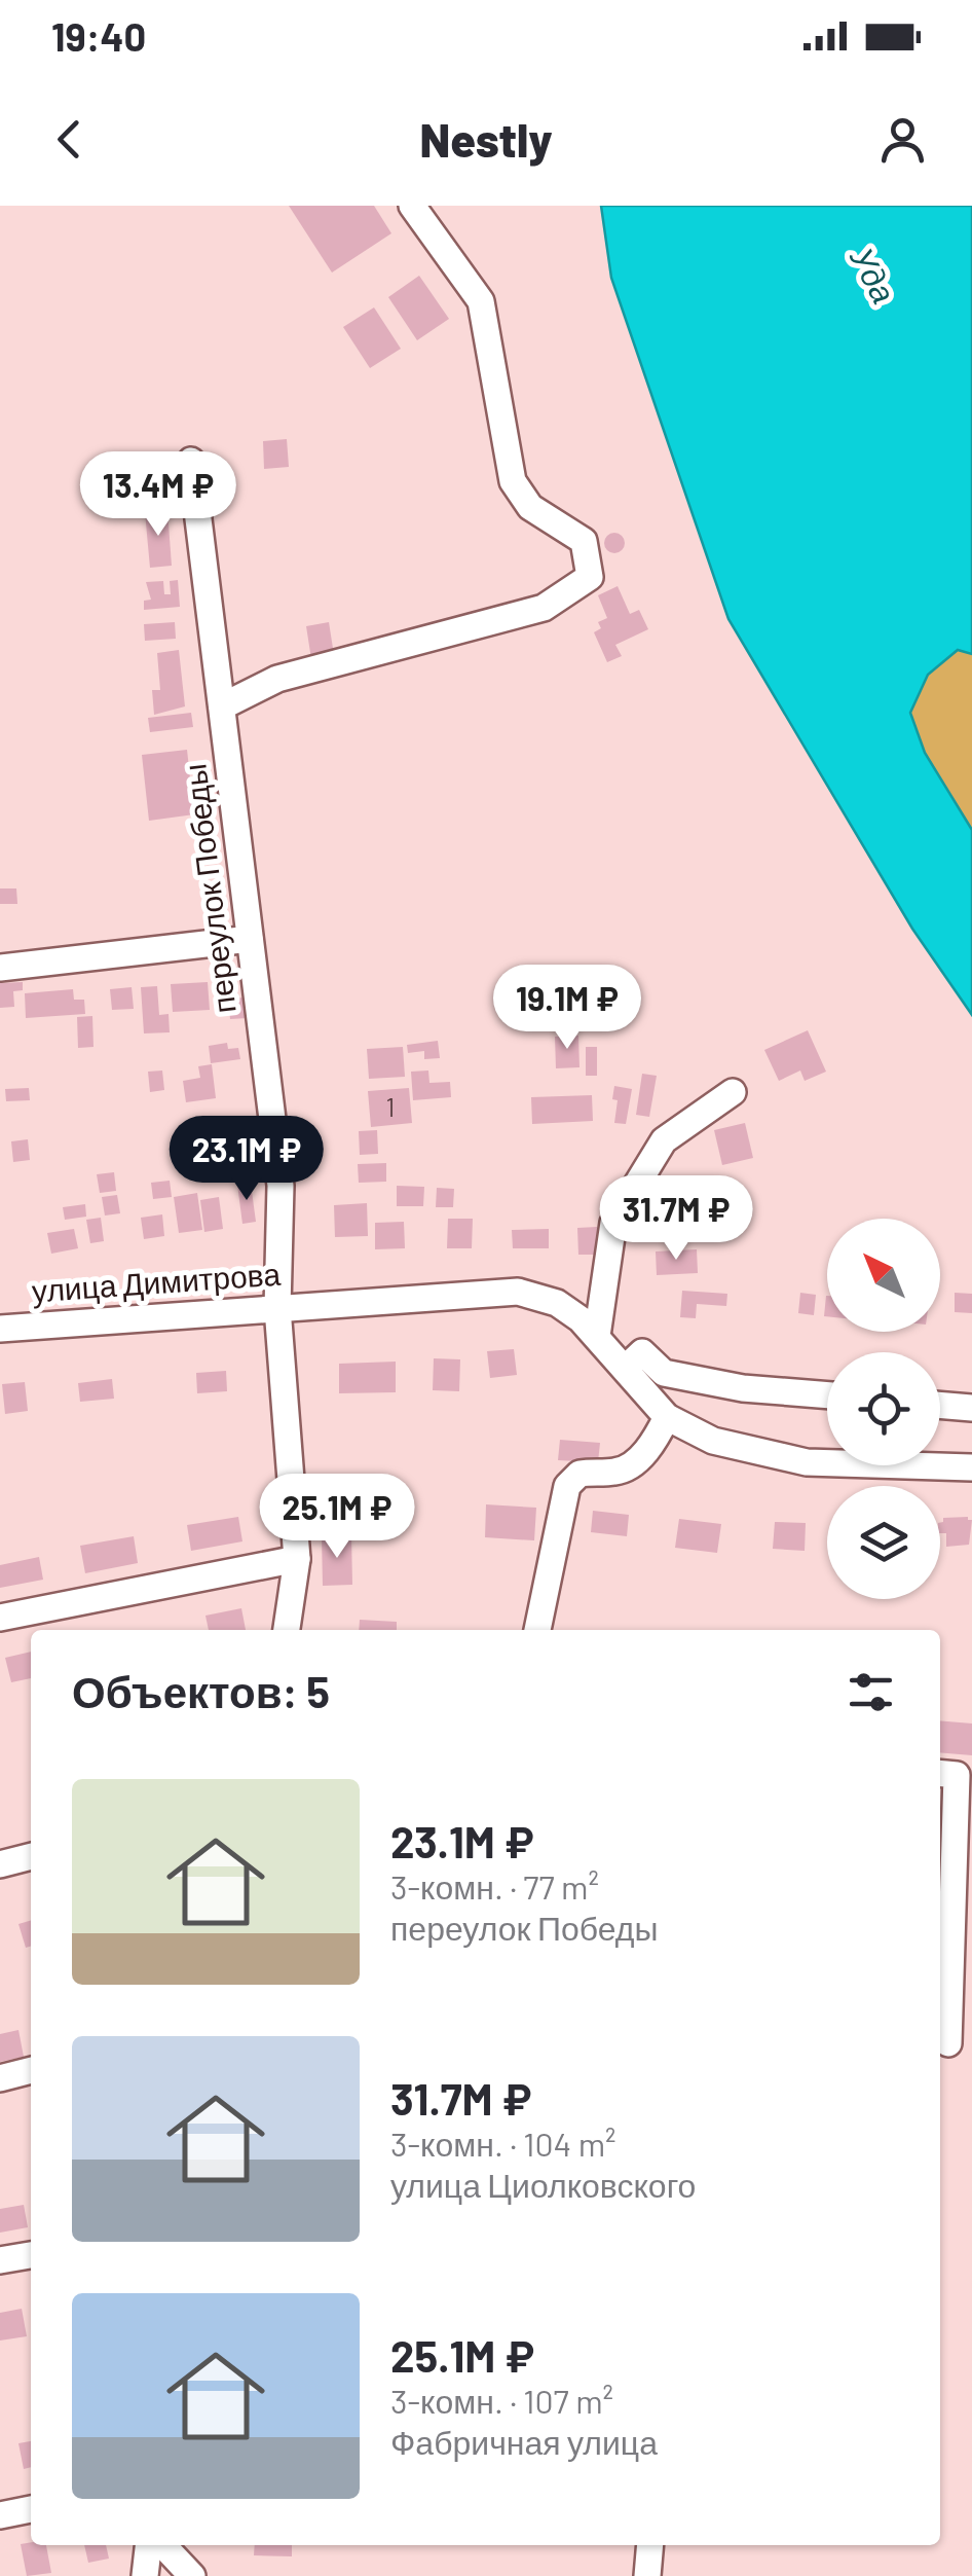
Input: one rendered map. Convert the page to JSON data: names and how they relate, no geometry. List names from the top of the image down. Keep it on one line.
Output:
{"streets":{"street":["переулок Победы","улица Димитрова"]},"crossings":[["переулок Победы","улица Димитрова"]],"water":["Уда"],"house_numbers":["1"],"north":"top left","page":{"status":"19:40","header":"Nestly","price":["13.4M ₽","19.1M ₽","23.1M ₽","31.7M ₽","25.1M ₽"],"heading":"Объектов: 5","list":[{"name":"23.1M ₽","note":"3-комн. · 77 m² · переулок Победы"},{"name":"31.7M ₽","note":"3-комн. · 104 m² · улица Циолковского"},{"name":"25.1M ₽","note":"3-комн. · 107 m² · Фабричная улица"}]}}
